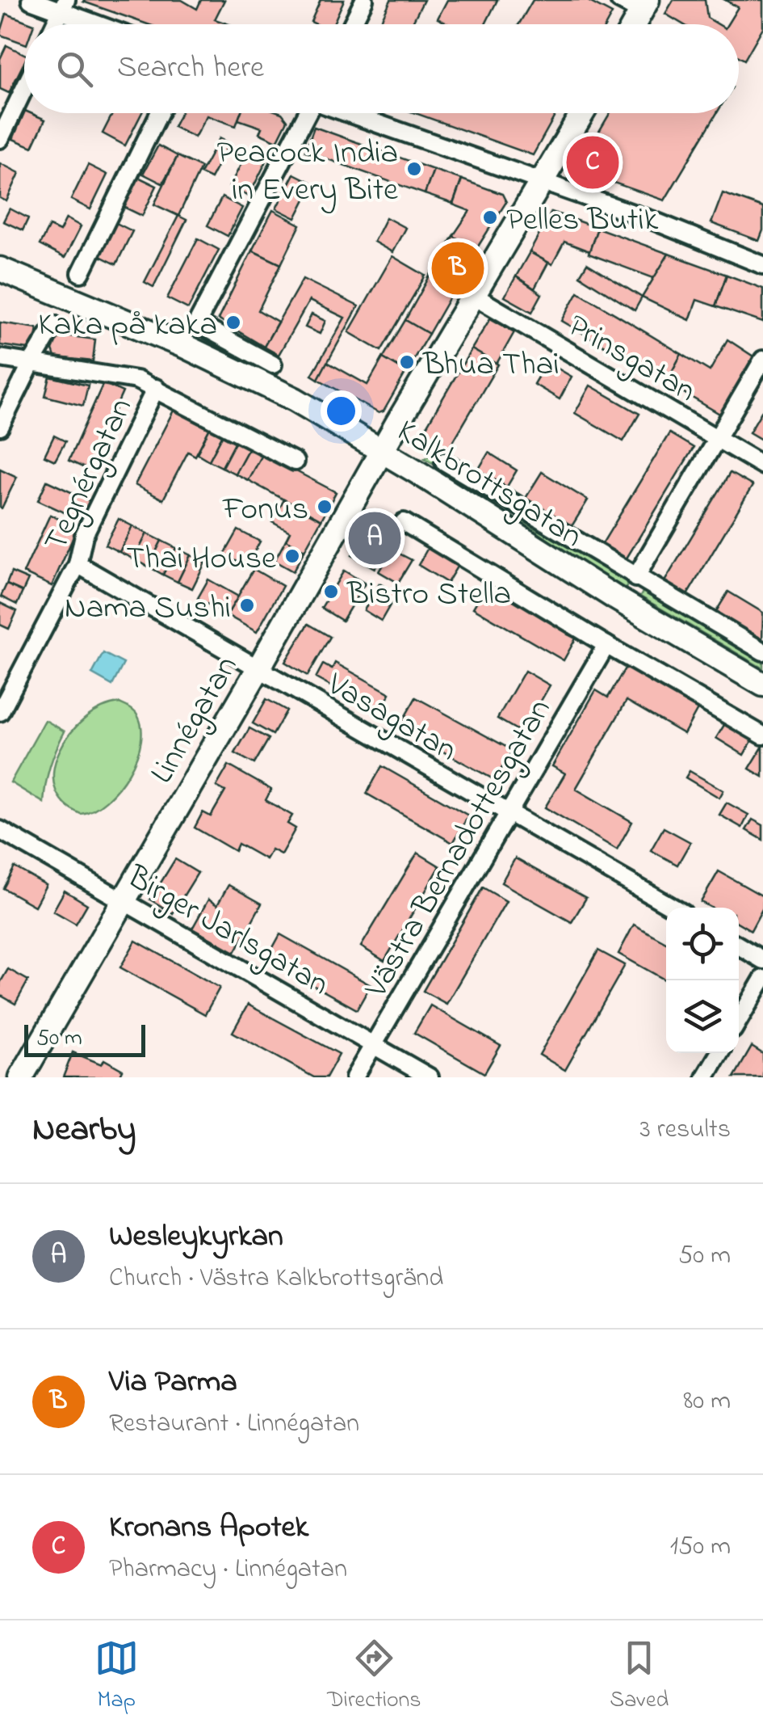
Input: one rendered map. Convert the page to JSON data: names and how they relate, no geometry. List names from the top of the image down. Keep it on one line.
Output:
{"streets":{"street":["Prinsgatan","Tegnérgatan","Kalkbrottsgatan","Vasagatan","Linnégatan","Västra Bernadottesgatan","Birger Jarlsgatan"]},"crossings":[["Prinsgatan","Linnégatan"],["Tegnérgatan","Vasagatan"],["Kalkbrottsgatan","Linnégatan"],["Vasagatan","Linnégatan"],["Vasagatan","Västra Bernadottesgatan"],["Linnégatan","Birger Jarlsgatan"],["Västra Bernadottesgatan","Birger Jarlsgatan"]],"places":["Peacock India in Every Bite","Pelles Butik","Kaka på kaka","Bhua Thai","Fonus","Thai House","Bistro Stella","Nama Sushi"],"scale_bar":"50 m","page":{"search":"Search here","pins":["C","B","A"],"scale":"50 m","heading":["Nearby","3 results"],"list":[{"mark":"A","name":"Wesleykyrkan","note":"Church · Västra Kalkbrottsgränd","value":"50 m"},{"mark":"B","name":"Via Parma","note":"Restaurant · Linnégatan","value":"80 m"},{"mark":"C","name":"Kronans Apotek","note":"Pharmacy · Linnégatan","value":"150 m"}],"nav":["Map","Directions","Saved"]}}
